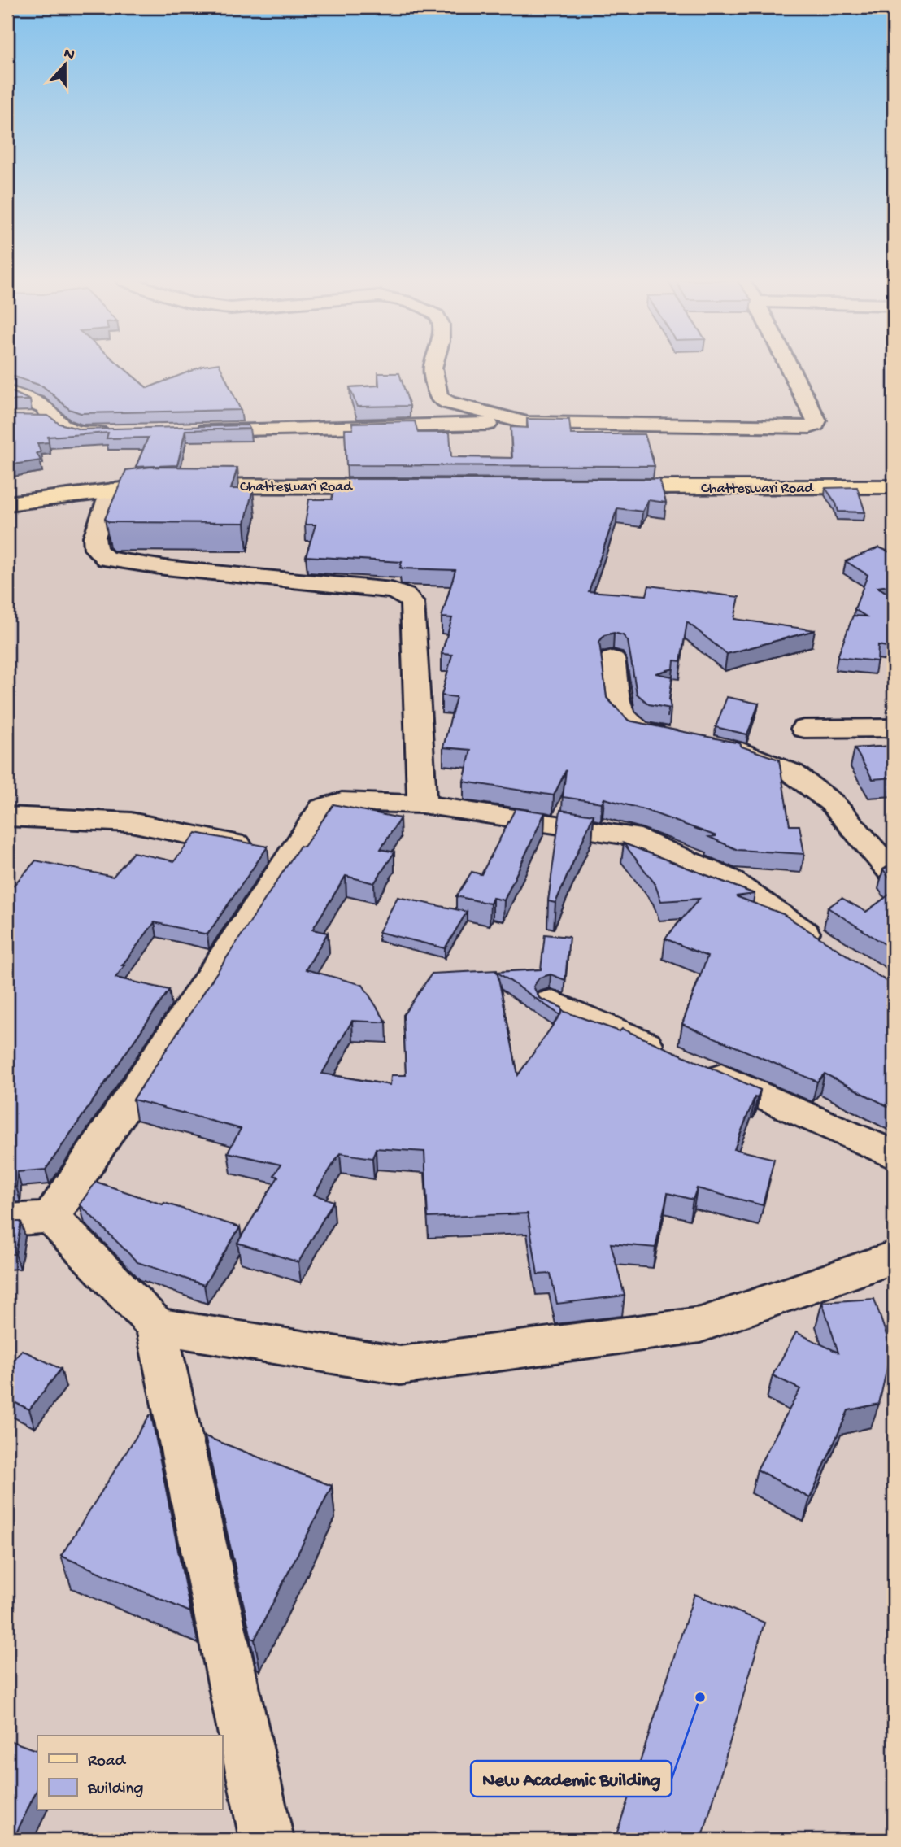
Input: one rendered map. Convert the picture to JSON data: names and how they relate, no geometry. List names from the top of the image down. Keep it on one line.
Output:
{"streets":{"main road":["Chatteswari Road"]},"places":["New Academic Building"],"legend":["Road","Building"],"north":"top"}
